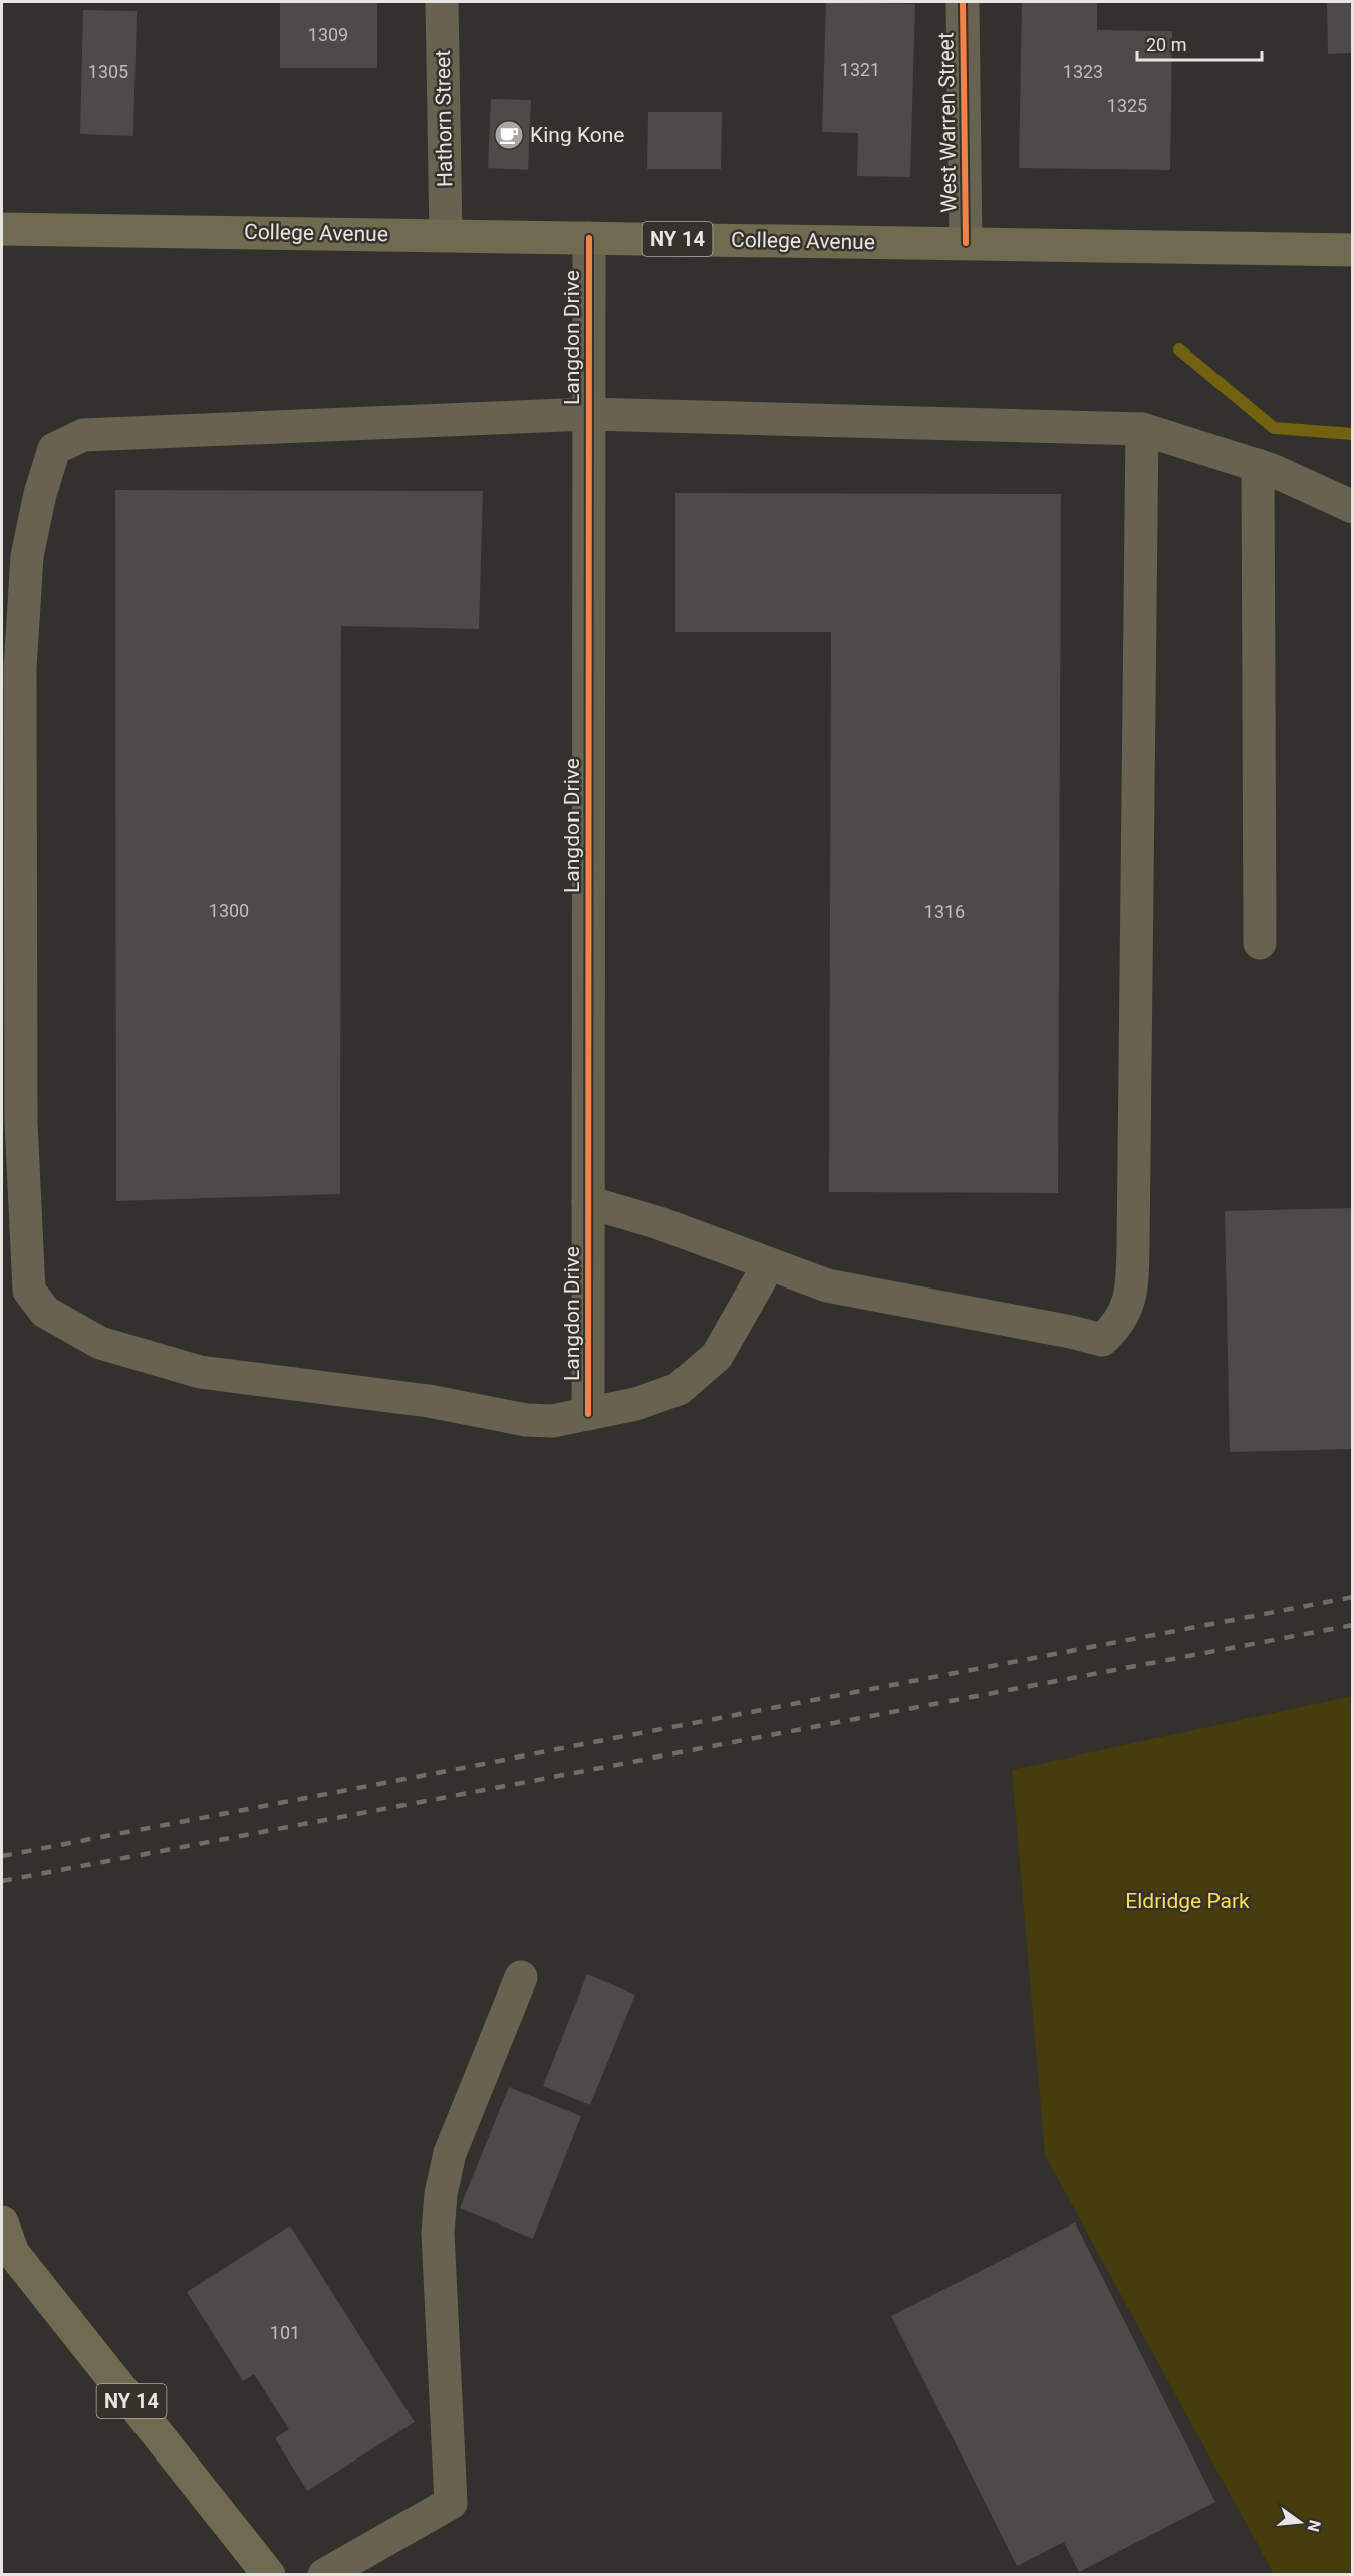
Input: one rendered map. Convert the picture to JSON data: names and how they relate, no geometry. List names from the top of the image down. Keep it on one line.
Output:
{"streets":{"main road":["College Avenue","NY 14"],"street":["Hathorn Street","West Warren Street","Langdon Drive"]},"crossings":[["Hathorn Street","College Avenue"],["West Warren Street","College Avenue"],["College Avenue","Langdon Drive"]],"parks":["Eldridge Park"],"places":{"cafe":["King Kone"]},"house_numbers":["1309","1321","1305","1323","1325","1300","1316","101"],"scale_bar":"20 m","north":"right"}
